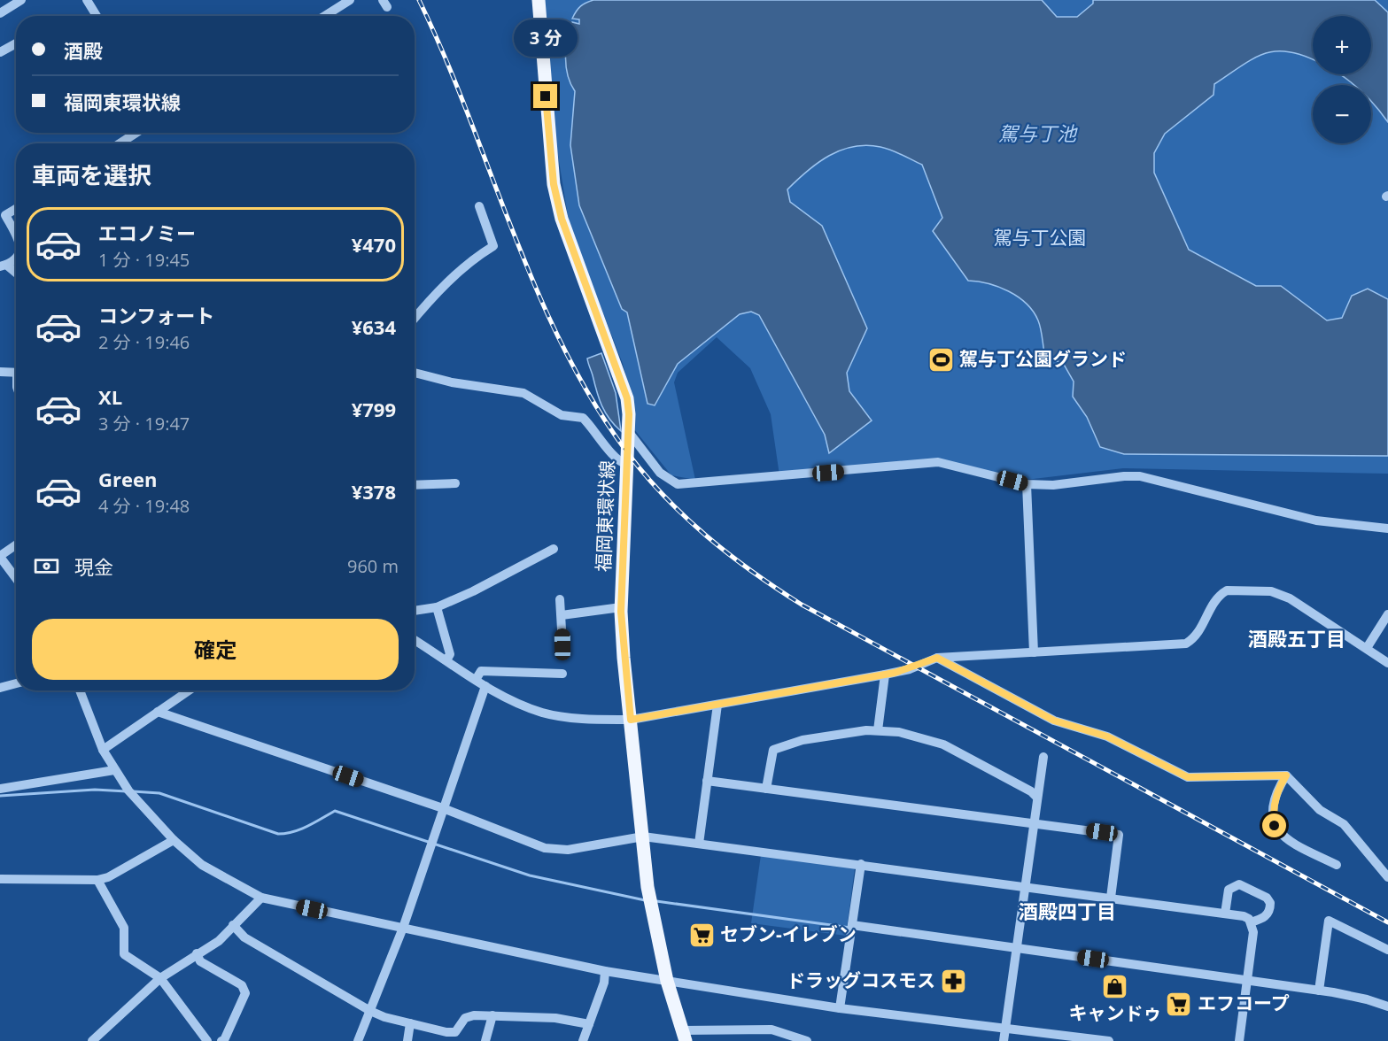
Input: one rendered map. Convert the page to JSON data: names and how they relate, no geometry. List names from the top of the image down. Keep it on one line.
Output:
{"streets":{"main road":["福岡東環状線"]},"districts":["酒殿五丁目","酒殿四丁目"],"water":["駕与丁池"],"parks":["駕与丁公園"],"places":{"sports":["駕与丁公園グランド"],"supermarket":["セブン-イレブン","エフコープ"],"pharmacy":["ドラッグコスモス"],"shop":["キャンドゥ"]},"page":{"map_buttons":["+","−"],"banner":["酒殿","福岡東環状線"],"bubble":"3 分","heading":"車両を選択","list":[{"name":"エコノミー","note":"1 分 · 19:45","value":"¥470"},{"name":"コンフォート","note":"2 分 · 19:46","value":"¥634"},{"name":"XL","note":"3 分 · 19:47","value":"¥799"},{"name":"Green","note":"4 分 · 19:48","value":"¥378"}],"pay":["現金","960 m"],"buttons":"確定"}}
